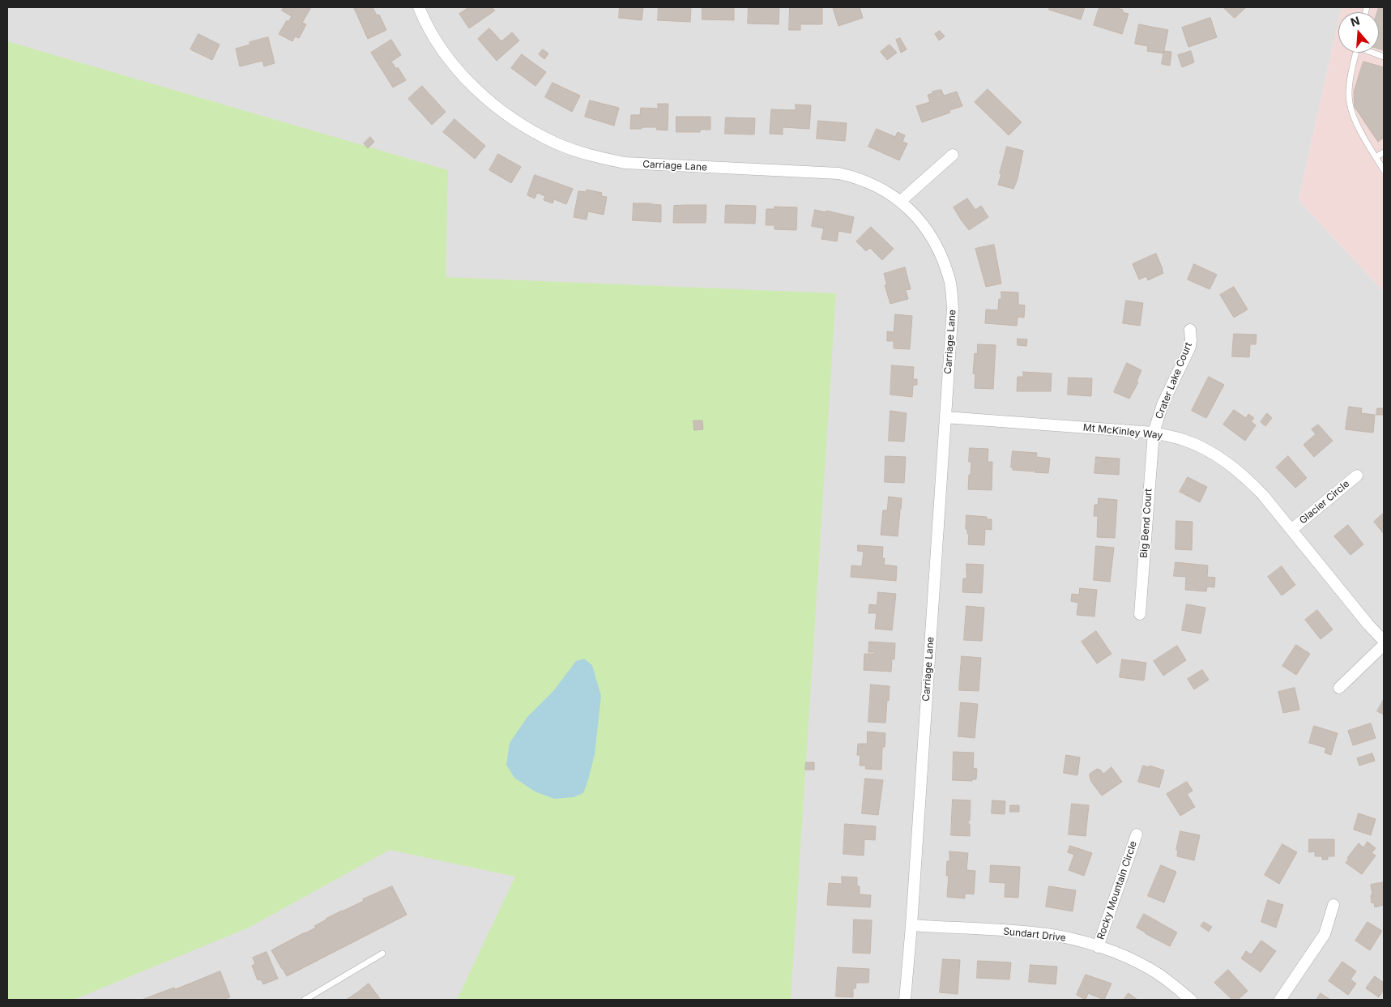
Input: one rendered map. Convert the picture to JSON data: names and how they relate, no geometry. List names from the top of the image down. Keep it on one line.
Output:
{"streets":{"street":["Carriage Lane","Crater Lake Court","Mt McKinley Way","Glacier Circle","Big Bend Court","Rocky Mountain Circle","Sundart Drive"]},"crossings":[["Carriage Lane","Mt McKinley Way"],["Carriage Lane","Sundart Drive"],["Crater Lake Court","Mt McKinley Way"],["Crater Lake Court","Big Bend Court"],["Mt McKinley Way","Glacier Circle"],["Mt McKinley Way","Big Bend Court"],["Rocky Mountain Circle","Sundart Drive"]],"north":"top"}
